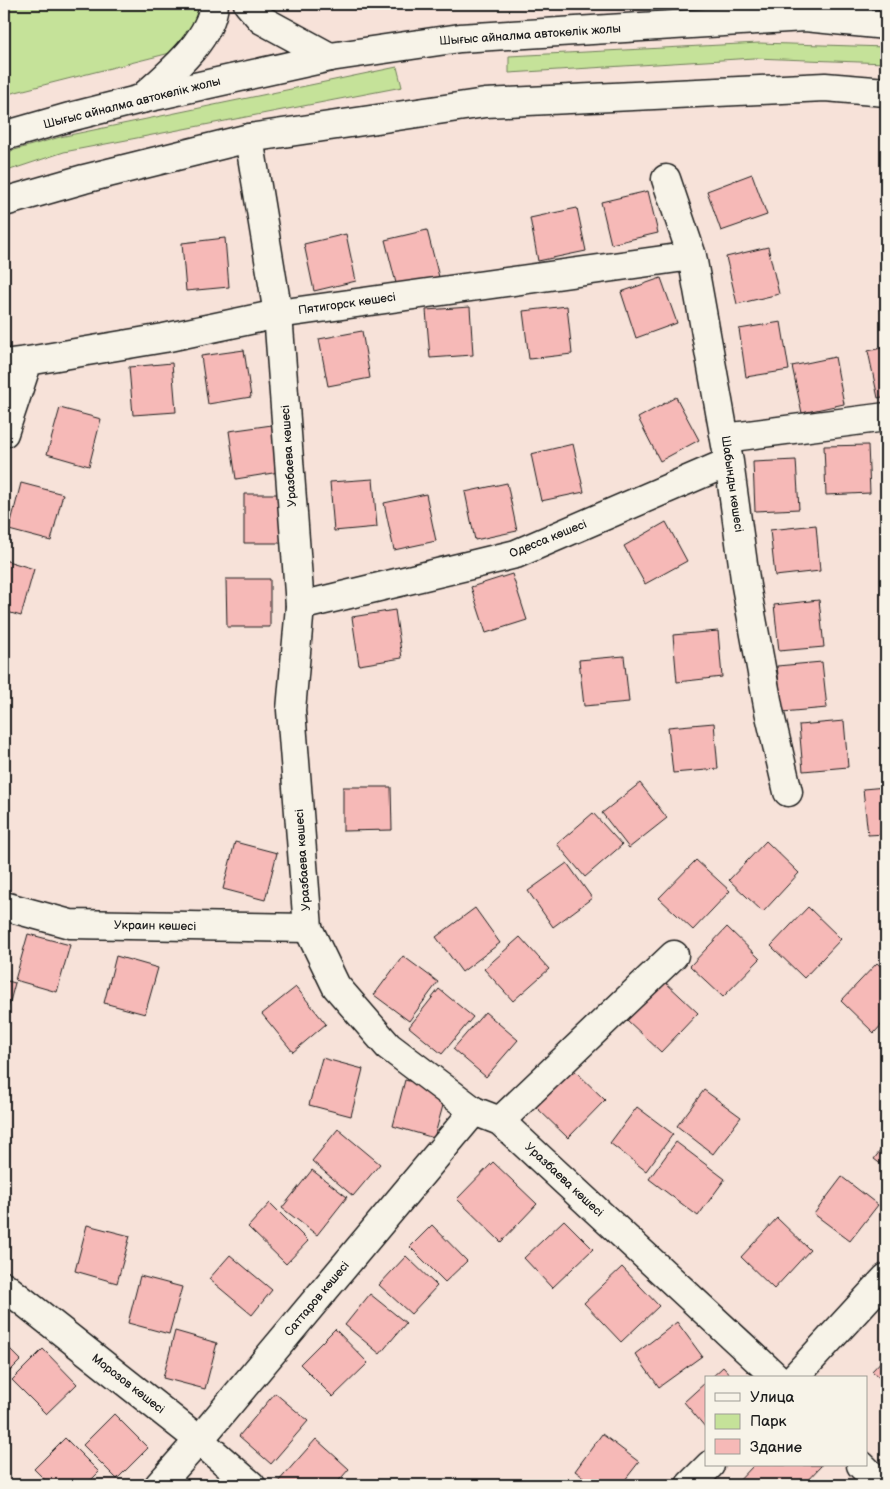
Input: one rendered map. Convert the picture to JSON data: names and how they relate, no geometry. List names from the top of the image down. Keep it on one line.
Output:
{"streets":{"street":["Шығыс айналма автокөлік жолы","Пятигорск көшесі","Уразбаева көшесі","Шабынды көшесі","Одесса көшесі","Украин көшесі","Саттаров көшесі","Морозов көшесі"]},"crossings":[["Пятигорск көшесі","Уразбаева көшесі"],["Пятигорск көшесі","Шабынды көшесі"],["Уразбаева көшесі","Одесса көшесі"],["Уразбаева көшесі","Украин көшесі"],["Уразбаева көшесі","Саттаров көшесі"],["Шабынды көшесі","Одесса көшесі"],["Саттаров көшесі","Морозов көшесі"]],"legend":["Улица","Парк","Здание"]}
